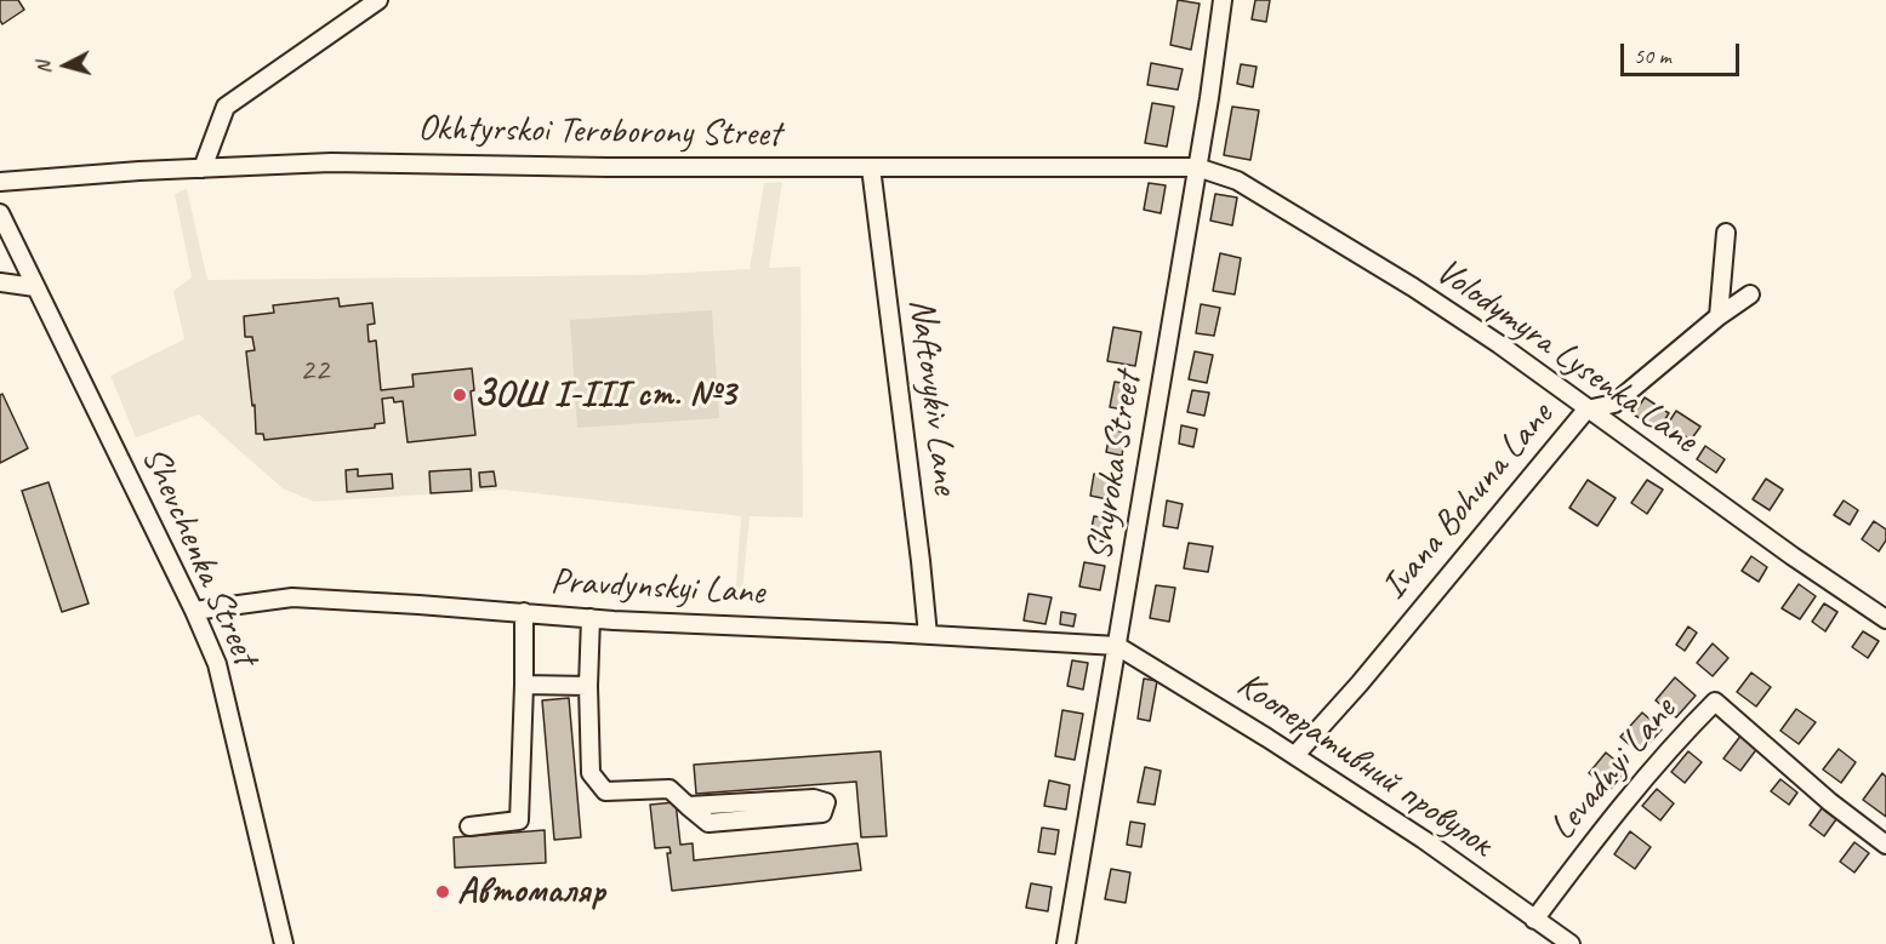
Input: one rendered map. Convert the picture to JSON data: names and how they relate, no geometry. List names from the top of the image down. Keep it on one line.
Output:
{"streets":{"street":["Okhtyrskoi Teroborony Street","Volodymyra Lysenka Lane","Naftovykiv Lane","Shyroka Street","Ivana Bohuna Lane","Shevchenka Street","Pravdynskyi Lane","Кооперативний провулок","Levadnyi Lane"]},"crossings":[["Okhtyrskoi Teroborony Street","Volodymyra Lysenka Lane"],["Okhtyrskoi Teroborony Street","Naftovykiv Lane"],["Okhtyrskoi Teroborony Street","Shyroka Street"],["Volodymyra Lysenka Lane","Shyroka Street"],["Volodymyra Lysenka Lane","Ivana Bohuna Lane"],["Naftovykiv Lane","Pravdynskyi Lane"],["Shyroka Street","Pravdynskyi Lane"],["Shyroka Street","Кооперативний провулок"],["Ivana Bohuna Lane","Кооперативний провулок"],["Shevchenka Street","Pravdynskyi Lane"],["Pravdynskyi Lane","Кооперативний провулок"],["Кооперативний провулок","Levadnyi Lane"]],"places":["ЗОШ І-ІІІ ст. №3","Автомаляр"],"house_numbers":["22"],"scale_bar":"50 m","north":"left"}
